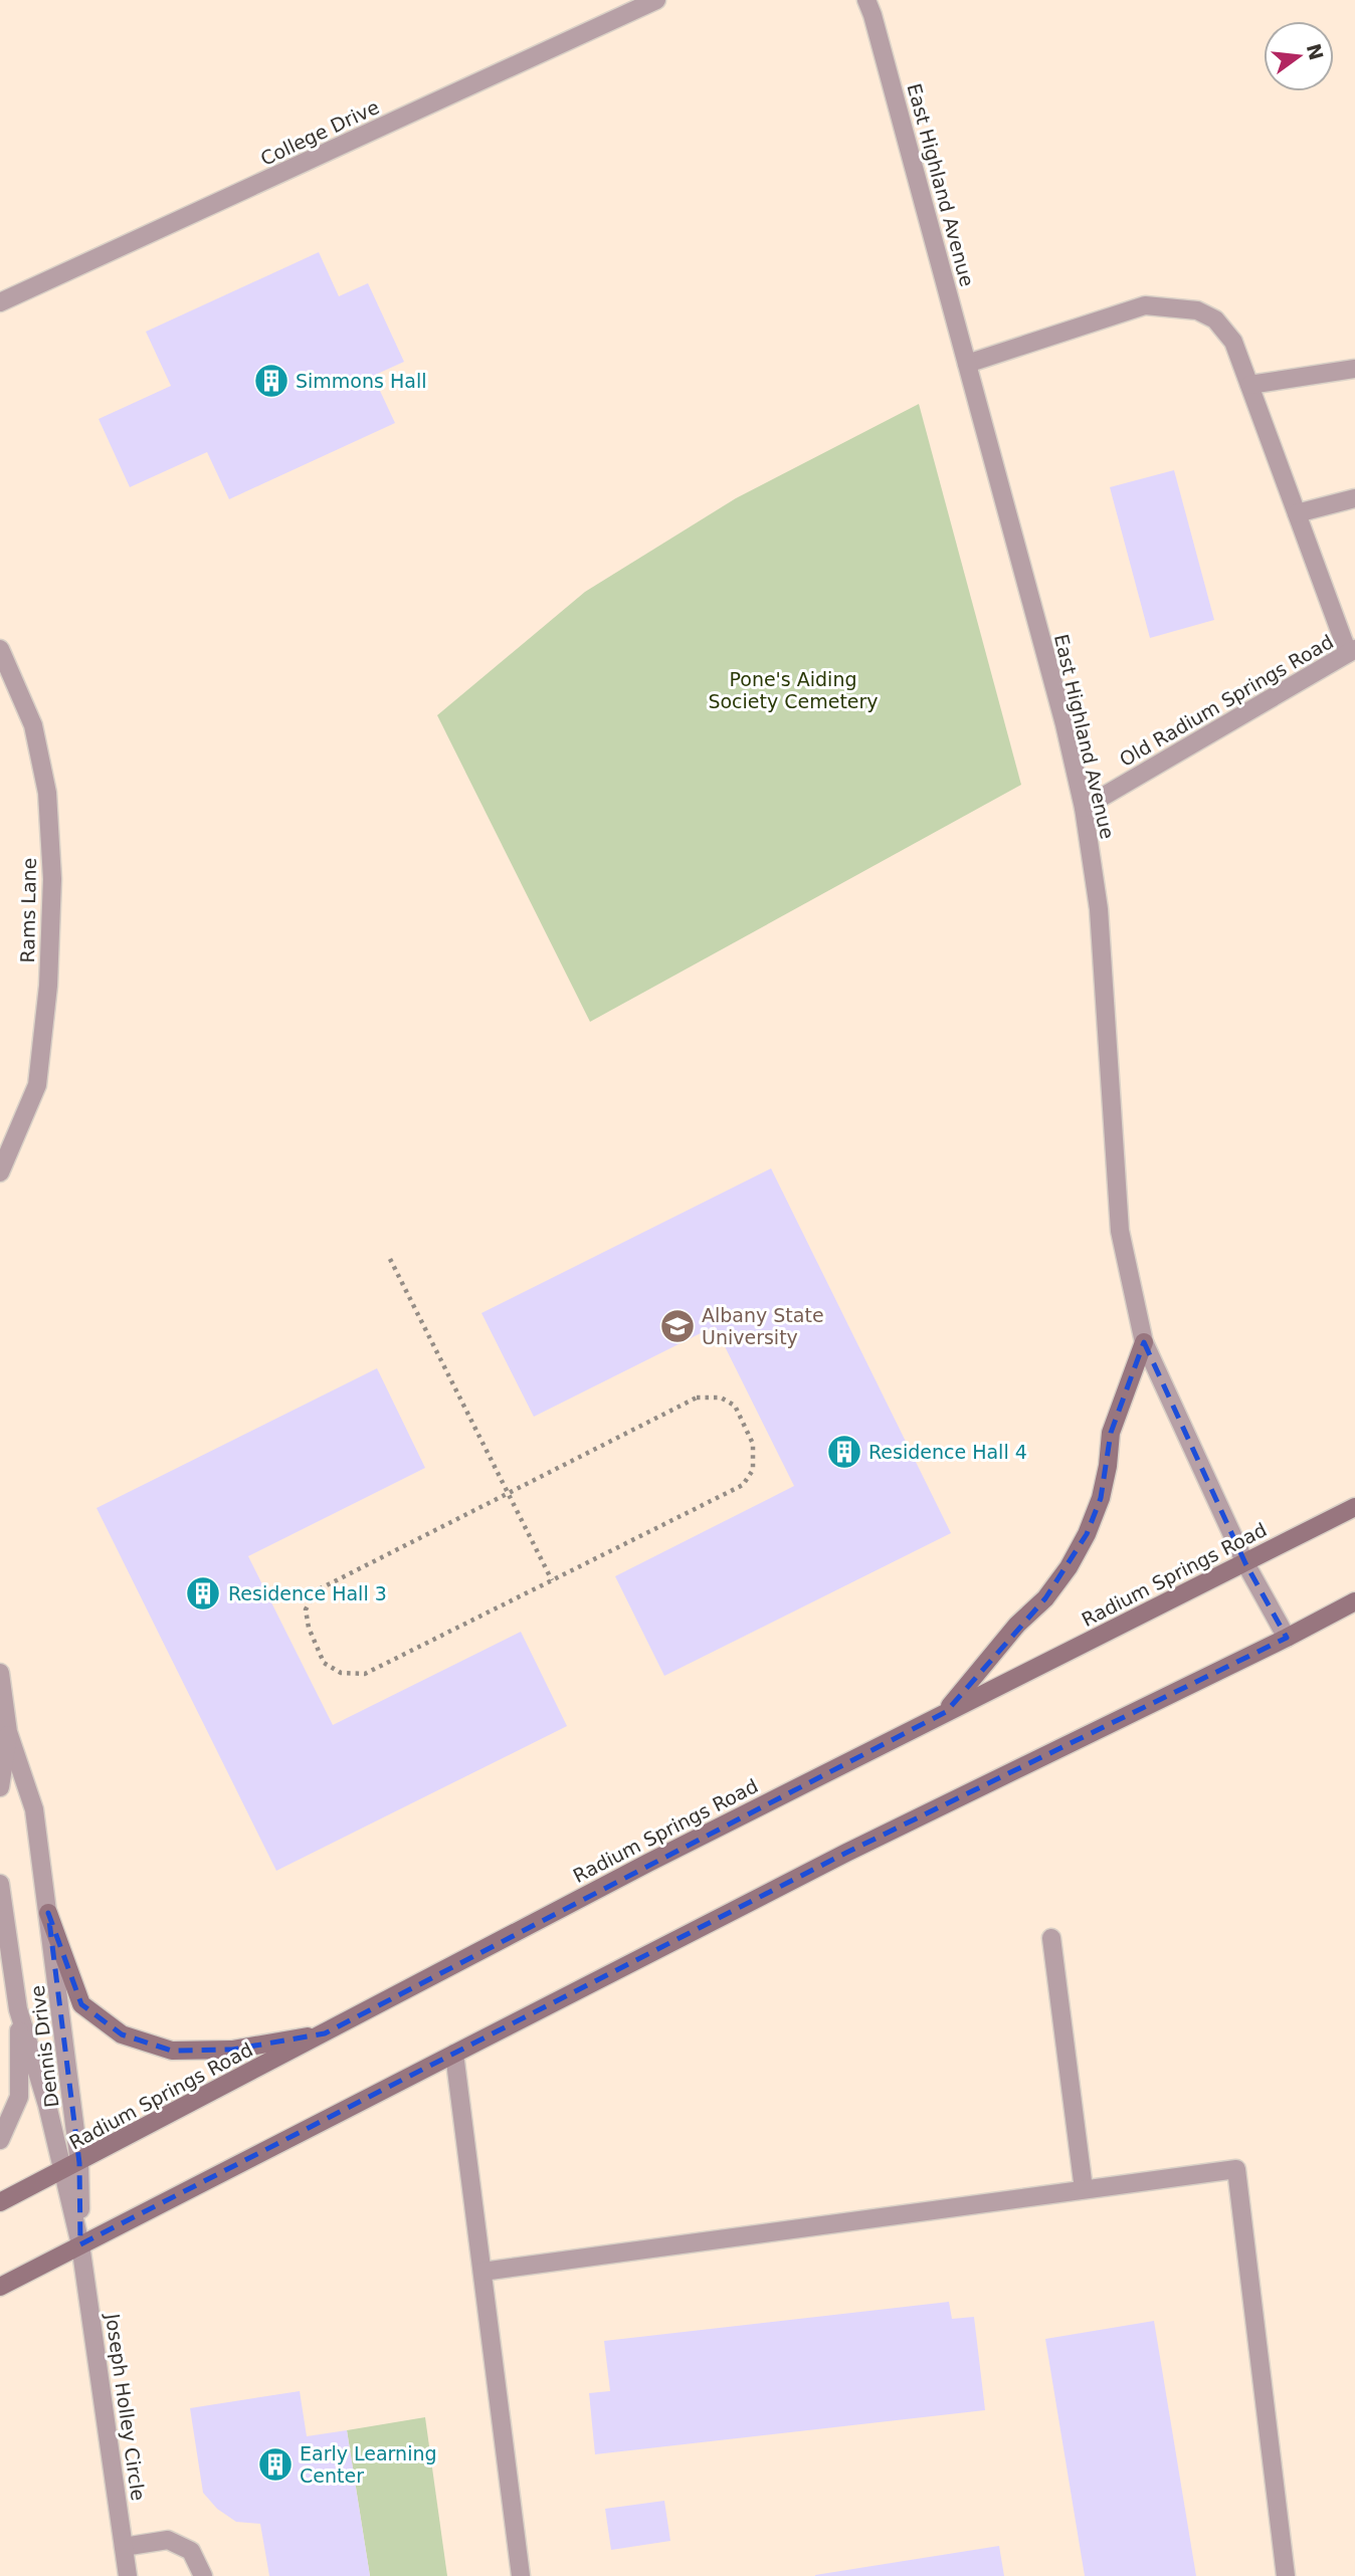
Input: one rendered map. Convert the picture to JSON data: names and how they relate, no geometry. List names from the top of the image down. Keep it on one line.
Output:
{"streets":{"main road":["Radium Springs Road"],"street":["College Drive","East Highland Avenue","Old Radium Springs Road","Rams Lane","Dennis Drive","Joseph Holley Circle"]},"crossings":[["East Highland Avenue","Old Radium Springs Road"],["East Highland Avenue","Radium Springs Road"],["Radium Springs Road","Dennis Drive"],["Dennis Drive","Joseph Holley Circle"]],"parks":["Pone's Aiding Society Cemetery"],"places":{"building":["Simmons Hall","Residence Hall 4","Residence Hall 3","Early Learning Center"],"school or university":["Albany State University"]},"north":"right"}
